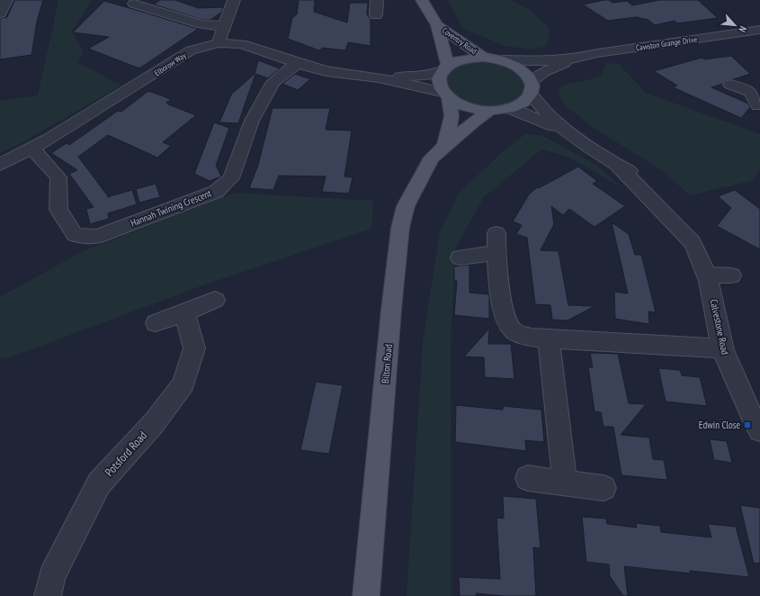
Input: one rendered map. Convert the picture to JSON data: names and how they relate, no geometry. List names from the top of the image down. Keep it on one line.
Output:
{"streets":{"main road":["Coventry Road","Bilton Road"],"street":["Cawston Grange Drive","Elborow Way","Hannah Twining Crescent","Calvestone Road","Potsford Road"]},"crossings":[["Coventry Road","Cawston Grange Drive"],["Coventry Road","Elborow Way"],["Coventry Road","Calvestone Road"],["Coventry Road","Bilton Road"],["Cawston Grange Drive","Elborow Way"],["Cawston Grange Drive","Calvestone Road"],["Cawston Grange Drive","Bilton Road"],["Elborow Way","Hannah Twining Crescent"],["Elborow Way","Calvestone Road"],["Elborow Way","Bilton Road"],["Calvestone Road","Bilton Road"]],"places":{"transit":["Edwin Close"]},"north":"bottom right"}
